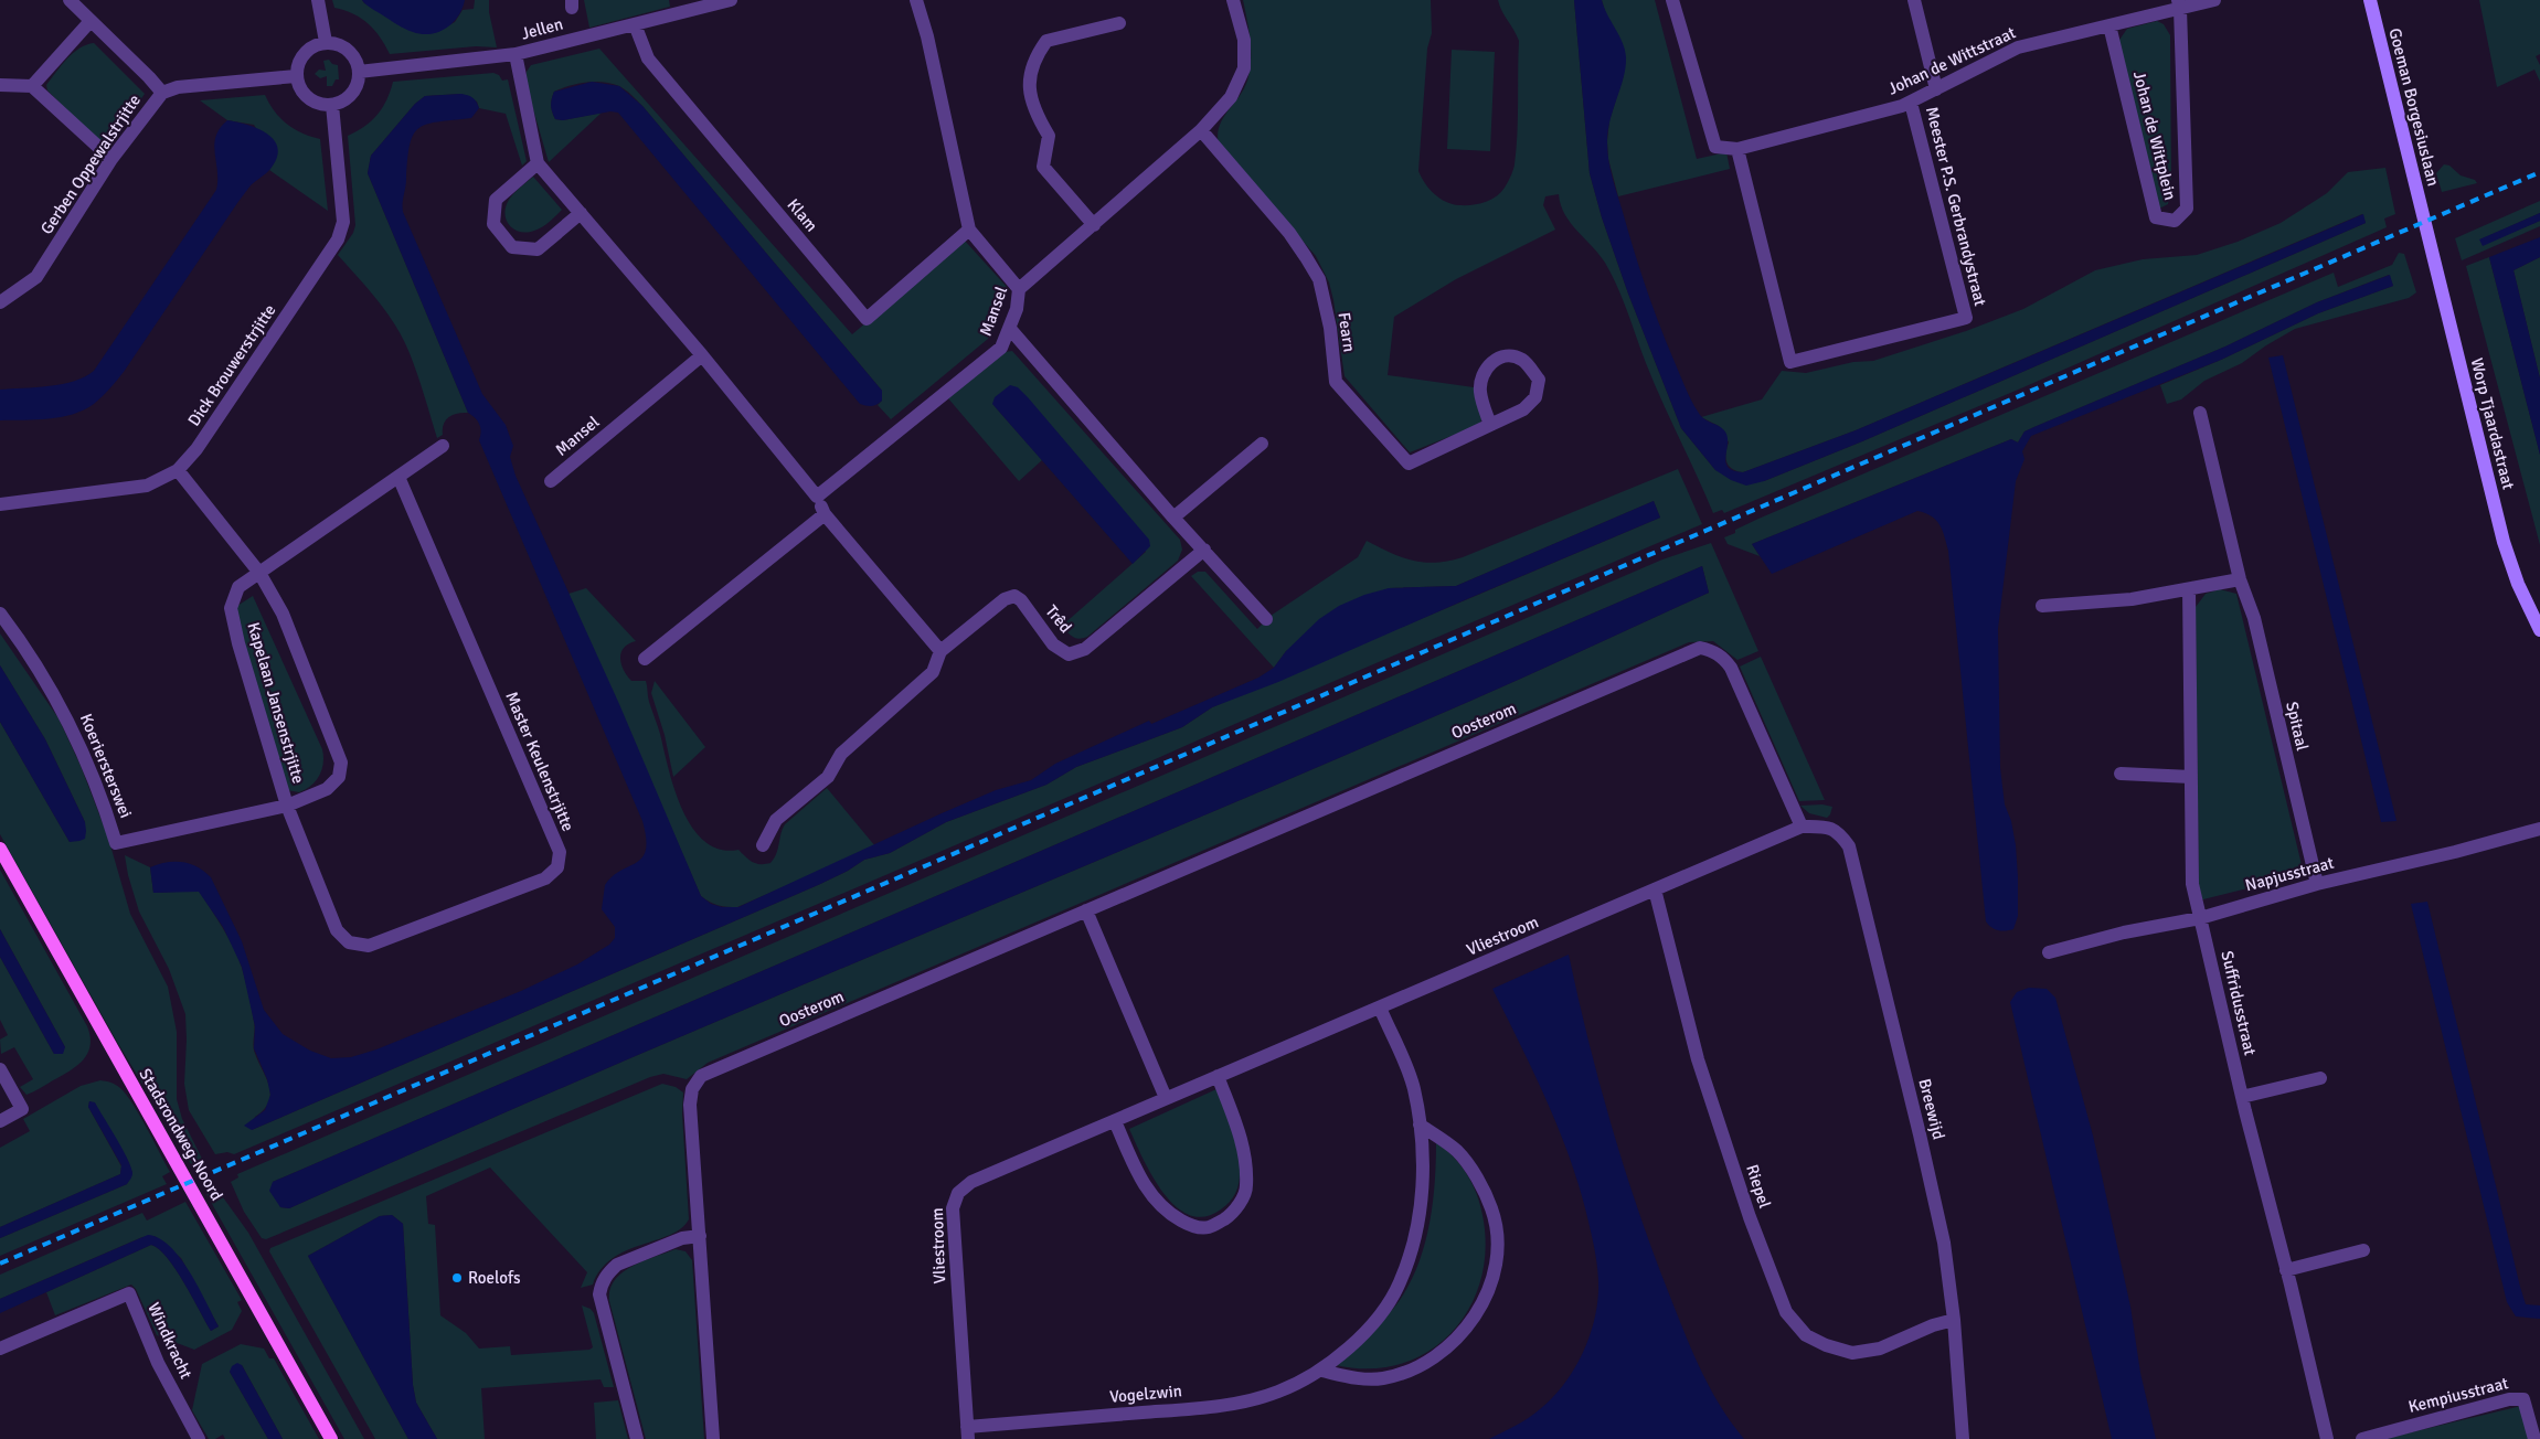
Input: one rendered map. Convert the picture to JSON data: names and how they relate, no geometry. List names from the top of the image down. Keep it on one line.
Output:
{"streets":{"main road":["Goeman Borgesiuslaan","Worp Tjaardastraat","Stadsrondweg-Noord"],"street":["Jellen","Johan de Wittstraat","Johan de Wittplein","Gerben Oppewalstrjitte","Meester P.S. Gerbrandystraat","Klam","Mansel","Fearn","Dick Brouwerstrjitte","Trêd","Kapelaan Jansenstrjitte","Oosterom","Spitaal","Master Keulenstrjitte","Koeriersterswei","Napjusstraat","Vliestroom","Suffridusstraat","Breewijd","Riepel","Windkracht","Vogelzwin","Kempiusstraat"]},"crossings":[["Jellen","Gerben Oppewalstrjitte"],["Jellen","Klam"],["Jellen","Dick Brouwerstrjitte"],["Johan de Wittstraat","Johan de Wittplein"],["Johan de Wittstraat","Meester P.S. Gerbrandystraat"],["Goeman Borgesiuslaan","Worp Tjaardastraat"],["Gerben Oppewalstrjitte","Dick Brouwerstrjitte"],["Mansel","Fearn"],["Dick Brouwerstrjitte","Kapelaan Jansenstrjitte"],["Kapelaan Jansenstrjitte","Master Keulenstrjitte"],["Kapelaan Jansenstrjitte","Koeriersterswei"],["Oosterom","Vliestroom"],["Oosterom","Breewijd"],["Spitaal","Napjusstraat"],["Master Keulenstrjitte","Koeriersterswei"],["Napjusstraat","Suffridusstraat"],["Vliestroom","Breewijd"],["Vliestroom","Riepel"],["Vliestroom","Vogelzwin"],["Breewijd","Riepel"]],"places":["Roelofs"]}
